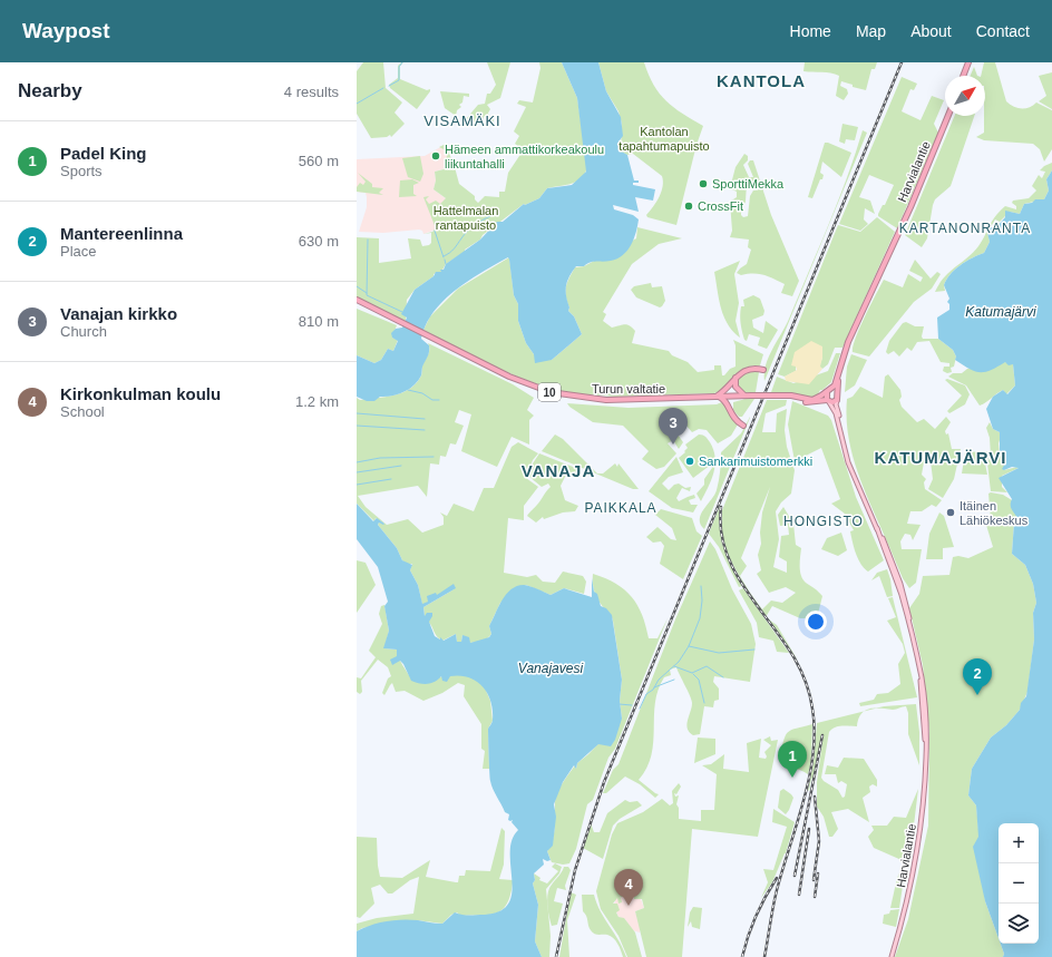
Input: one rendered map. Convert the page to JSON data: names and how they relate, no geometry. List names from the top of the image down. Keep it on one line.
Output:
{"streets":{"highway":["Harvialantie","Turun valtatie","10"]},"crossings":[["Harvialantie","Turun valtatie"],["Harvialantie","10"],["Turun valtatie","10"]],"districts":["KANTOLA","VISAMÄKI","KARTANONRANTA","KATUMAJÄRVI","VANAJA","PAIKKALA","HONGISTO"],"water":["Katumajärvi","Vanajavesi"],"parks":["Kantolan tapahtumapuisto","Hattelmalan rantapuisto"],"places":["Hämeen ammattikorkeakoulu liikuntahalli","SporttiMekka","CrossFit","Sankarimuistomerkki","Itäinen Lähiökeskus"],"north":"top right","page":{"header":"Waypost","nav":["Home","Map","About","Contact"],"heading":["Nearby","4 results"],"list":[{"mark":"1","name":"Padel King","note":"Sports","value":"560 m"},{"mark":"2","name":"Mantereenlinna","note":"Place","value":"630 m"},{"mark":"3","name":"Vanajan kirkko","note":"Church","value":"810 m"},{"mark":"4","name":"Kirkonkulman koulu","note":"School","value":"1.2 km"}],"pins":["3","2","1","4"],"map_buttons":["+","−"]}}
